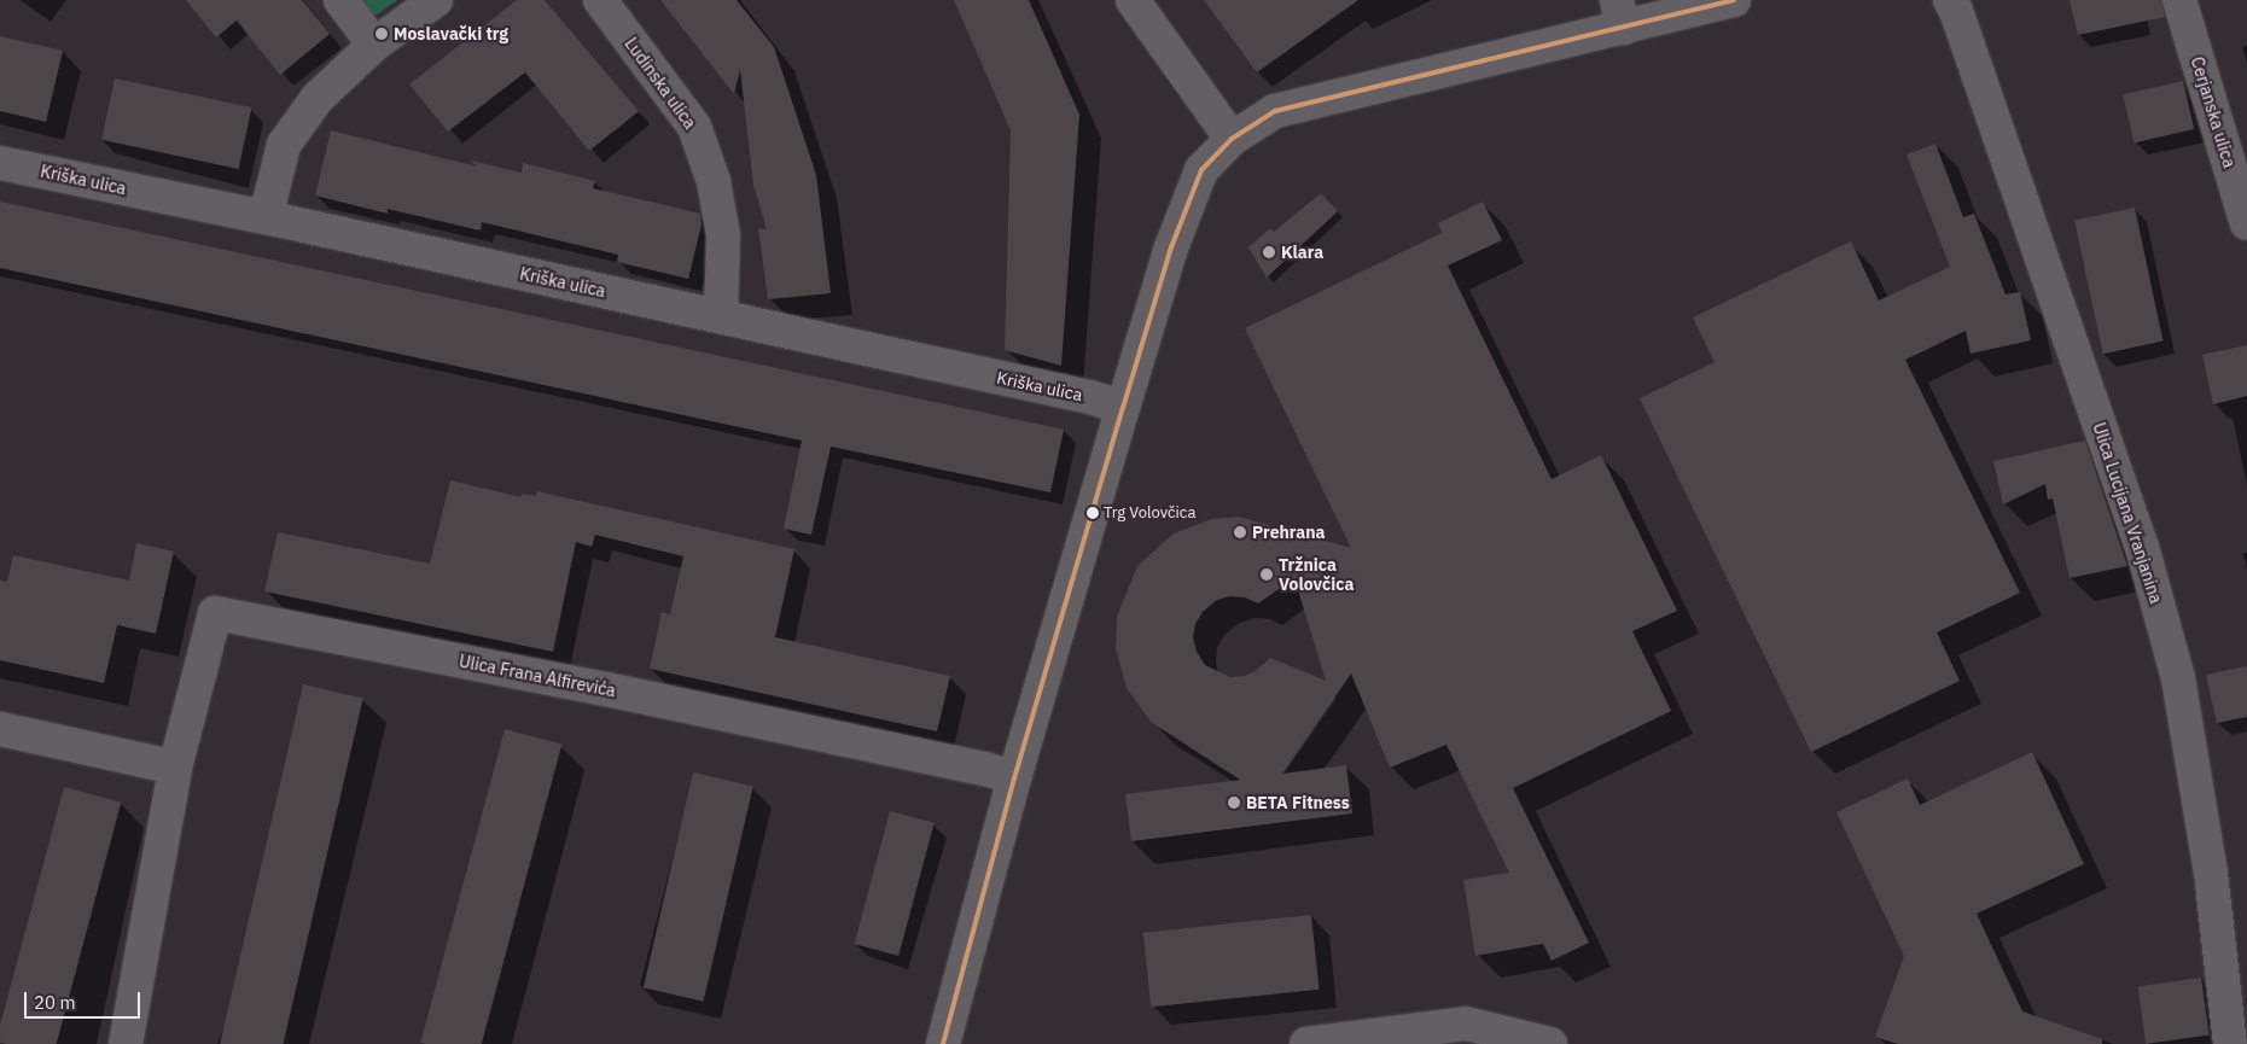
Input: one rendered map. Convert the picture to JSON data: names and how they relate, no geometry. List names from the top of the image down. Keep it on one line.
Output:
{"streets":{"street":["Ludinska ulica","Cerjanska ulica","Kriška ulica","Ulica Lucijana Vranjanina","Ulica Frana Alfirevića"]},"crossings":[["Ludinska ulica","Kriška ulica"]],"places":["Moslavački trg","Klara","Trg Volovčica","Prehrana","Tržnica Volovčica","BETA Fitness"],"scale_bar":"20 m"}
